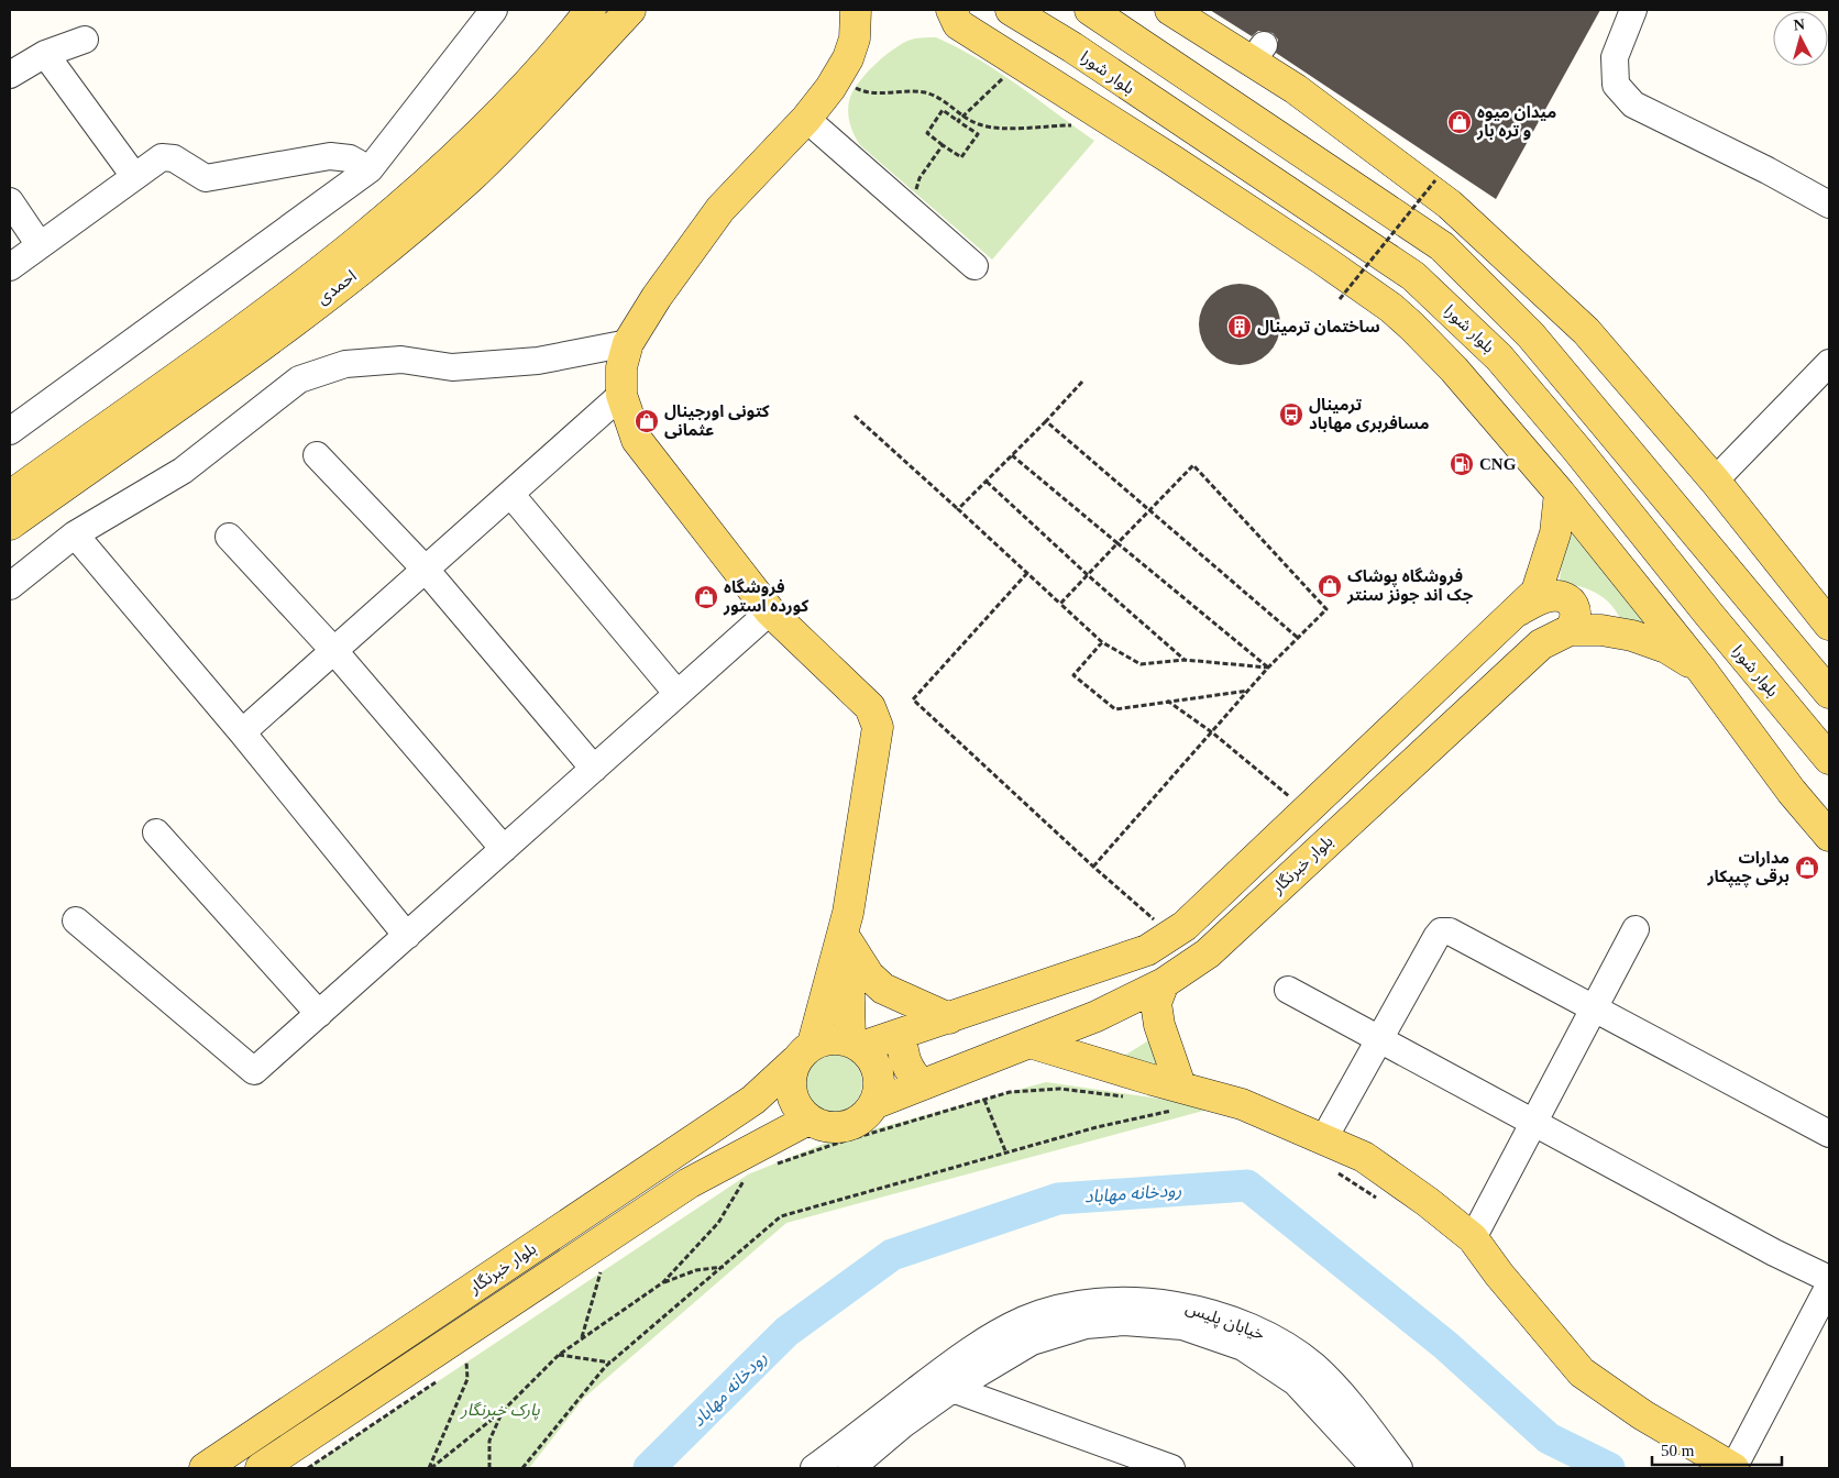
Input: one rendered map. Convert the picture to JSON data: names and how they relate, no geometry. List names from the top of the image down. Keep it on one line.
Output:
{"streets":{"main road":["بلوار شورا","احمدی","بلوار خبرنگار"],"street":["خیابان پلیس"]},"water":["رودخانه مهاباد"],"parks":["پارک خبرنگار"],"places":{"shop":["میدان میوه و تره بار","کتونی اورجینال عثمانی","فروشگاه پوشاک جک اند جونز سنتر","فروشگاه کورده استور","مدارات برقی چیپکار"],"building":["ساختمان ترمینال"],"bus stop":["ترمینال مسافربری مهاباد"],"fuel station":["CNG"]},"scale_bar":"50 m","north":"top"}
